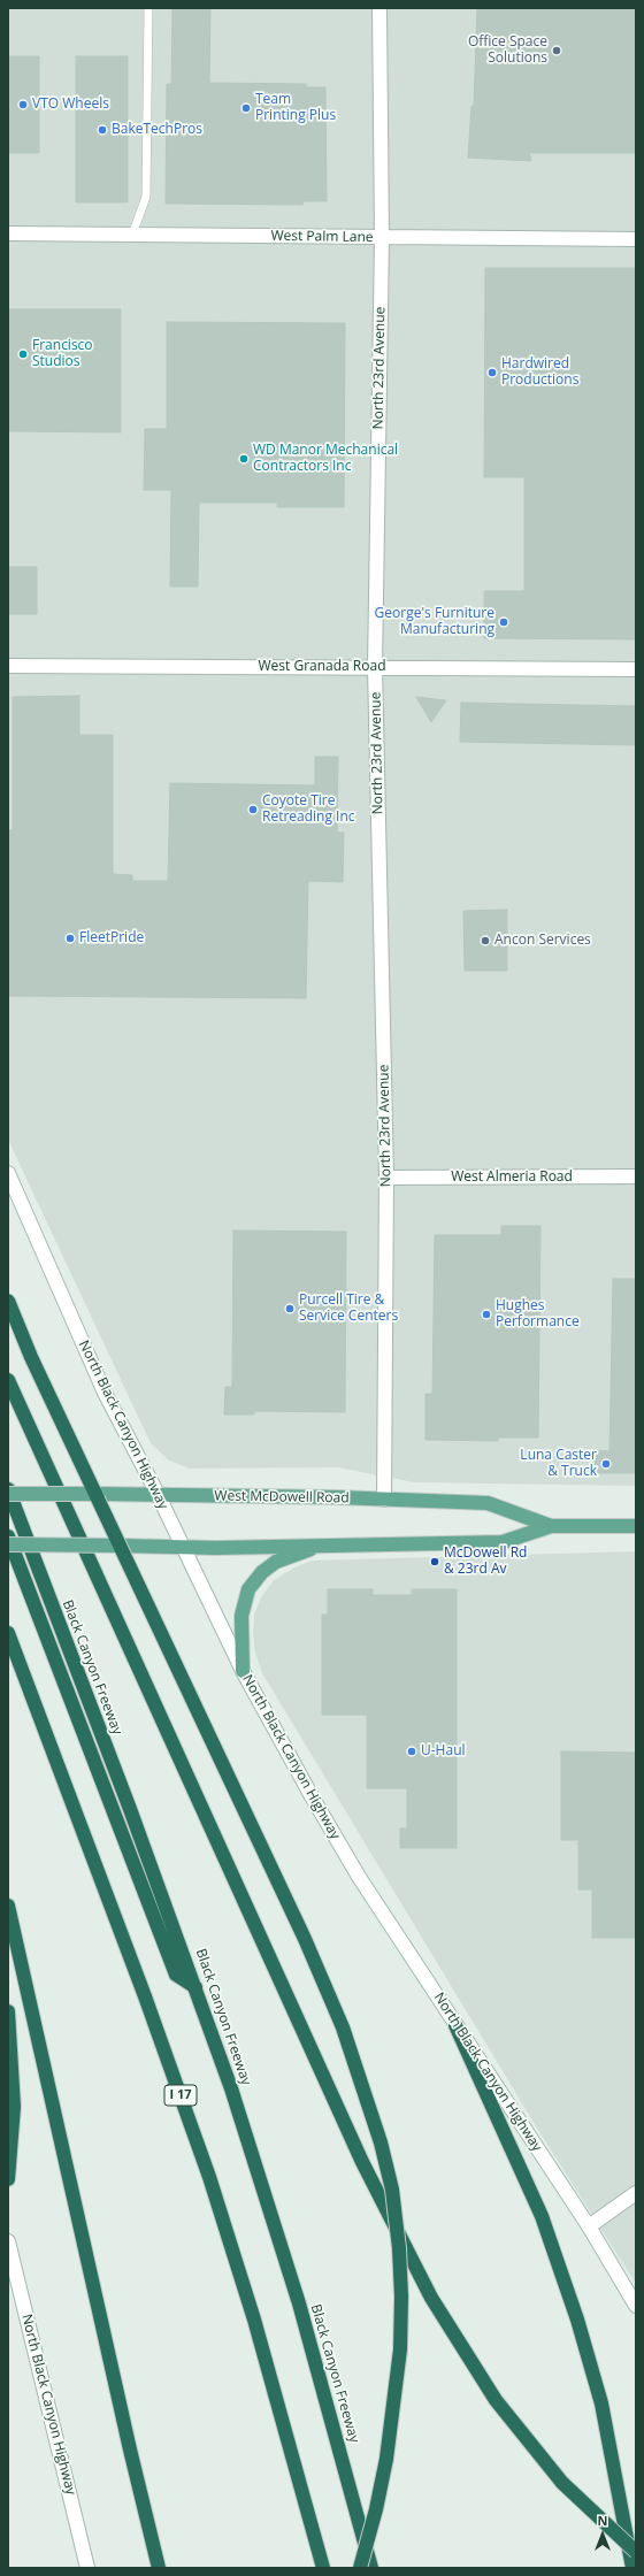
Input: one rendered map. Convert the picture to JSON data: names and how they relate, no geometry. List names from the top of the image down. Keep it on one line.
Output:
{"streets":{"highway":["Black Canyon Freeway","I 17"],"main road":["West McDowell Road"],"street":["West Palm Lane","North 23rd Avenue","West Granada Road","West Almeria Road","North Black Canyon Highway"]},"crossings":[["West Palm Lane","North 23rd Avenue"],["North 23rd Avenue","West Granada Road"],["North 23rd Avenue","West Almeria Road"],["North 23rd Avenue","West McDowell Road"],["North Black Canyon Highway","West McDowell Road"]],"places":["Office Space Solutions","VTO Wheels","Team Printing Plus","BakeTechPros","Francisco Studios","Hardwired Productions","WD Manor Mechanical Contractors Inc","George's Furniture Manufacturing","Coyote Tire Retreading Inc","FleetPride","Ancon Services","Purcell Tire & Service Centers","Hughes Performance","Luna Caster & Truck","McDowell Rd & 23rd Av","U-Haul"],"north":"top"}
